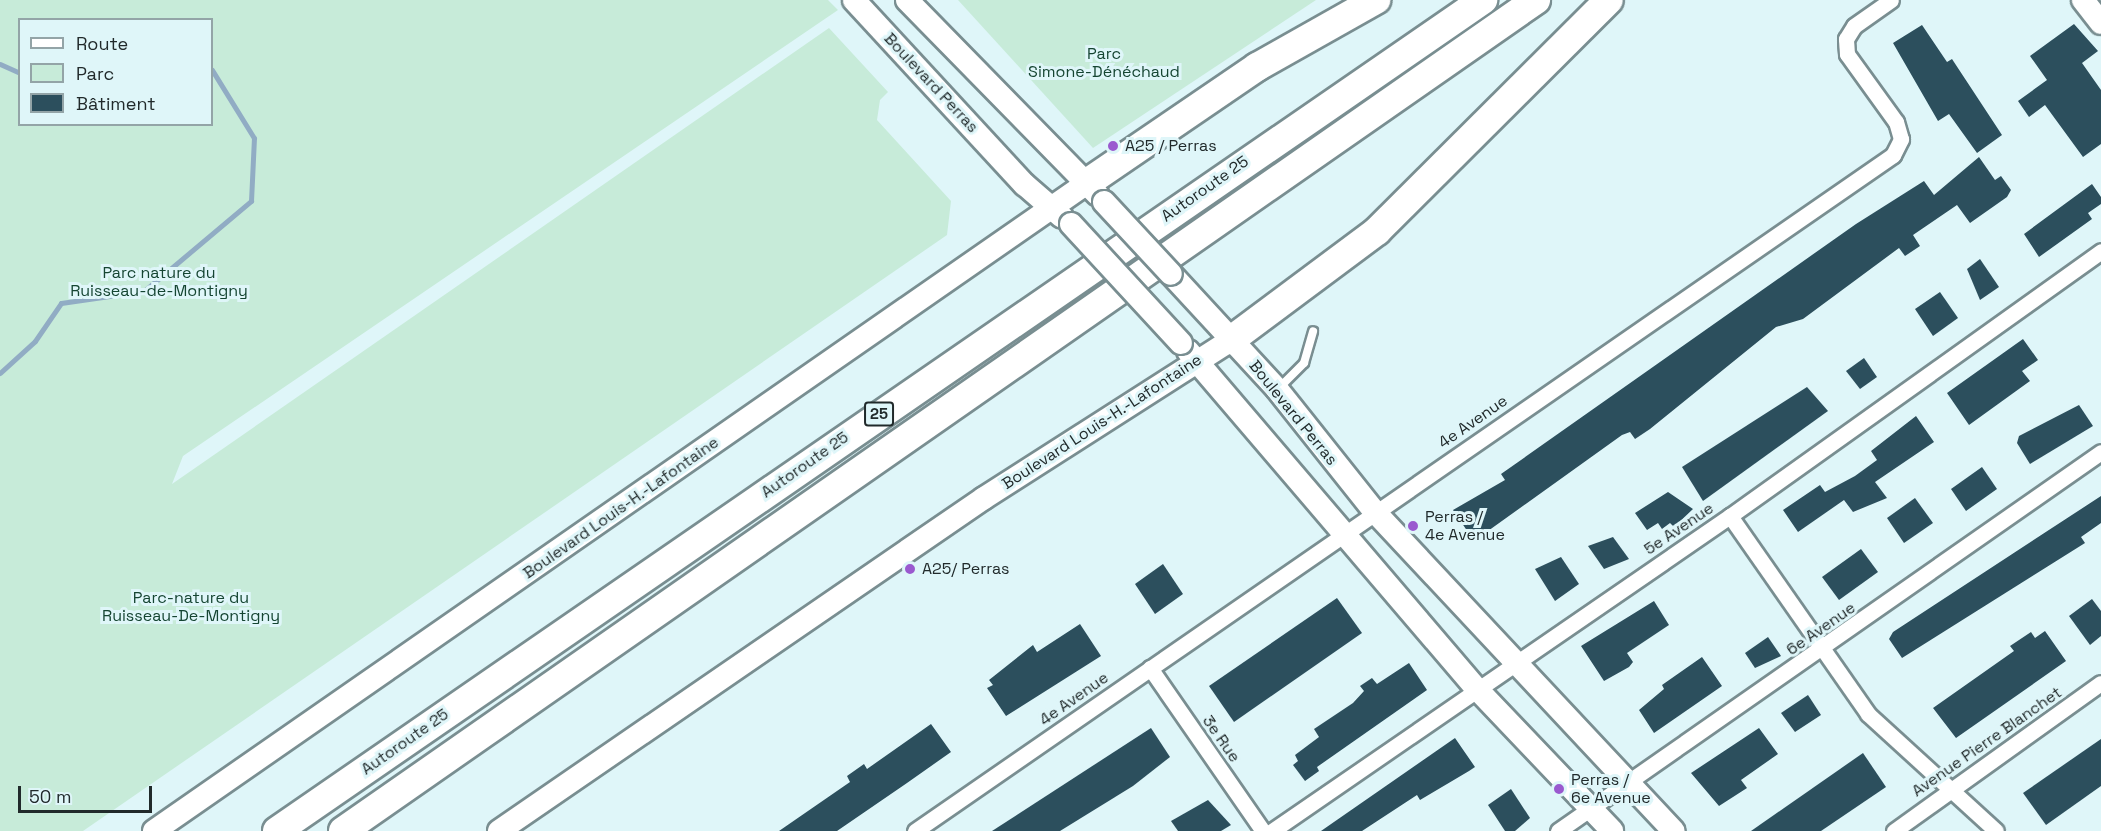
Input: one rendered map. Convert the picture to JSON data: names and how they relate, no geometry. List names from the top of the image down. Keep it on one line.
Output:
{"streets":{"highway":["Autoroute 25","25"],"main road":["Boulevard Perras","Boulevard Louis-H.-Lafontaine"],"street":["4e Avenue","5e Avenue","6e Avenue","3e Rue","Avenue Pierre Blanchet"]},"crossings":[["Boulevard Perras","Boulevard Louis-H.-Lafontaine"],["Boulevard Perras","4e Avenue"],["Boulevard Perras","5e Avenue"],["Boulevard Perras","6e Avenue"],["4e Avenue","3e Rue"]],"parks":["Parc Simone-Dénéchaud","Parc nature du Ruisseau-de-Montigny","Parc-nature du Ruisseau-De-Montigny"],"places":["A25 / Perras","Perras / 4e Avenue","A25/ Perras","Perras / 6e Avenue"],"legend":["Route","Parc","Bâtiment"],"scale_bar":"50 m"}
